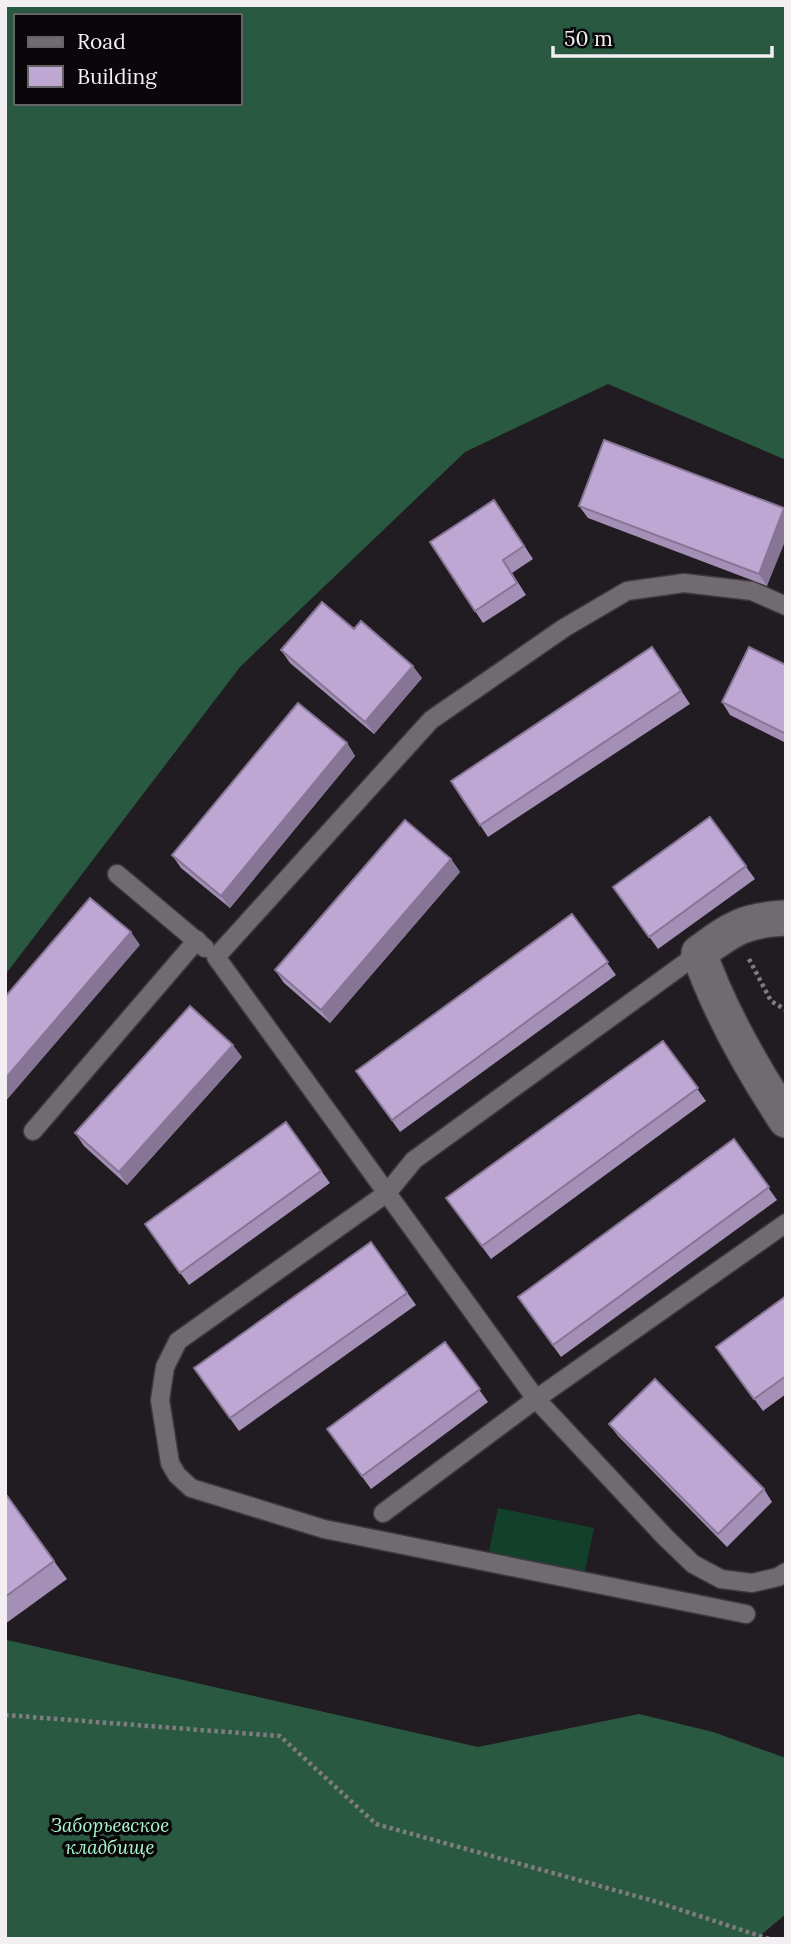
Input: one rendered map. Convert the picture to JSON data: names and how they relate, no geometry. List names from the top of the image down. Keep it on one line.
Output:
{"parks":["Заборьевское кладбище"],"legend":["Road","Building"],"scale_bar":"50 m"}
